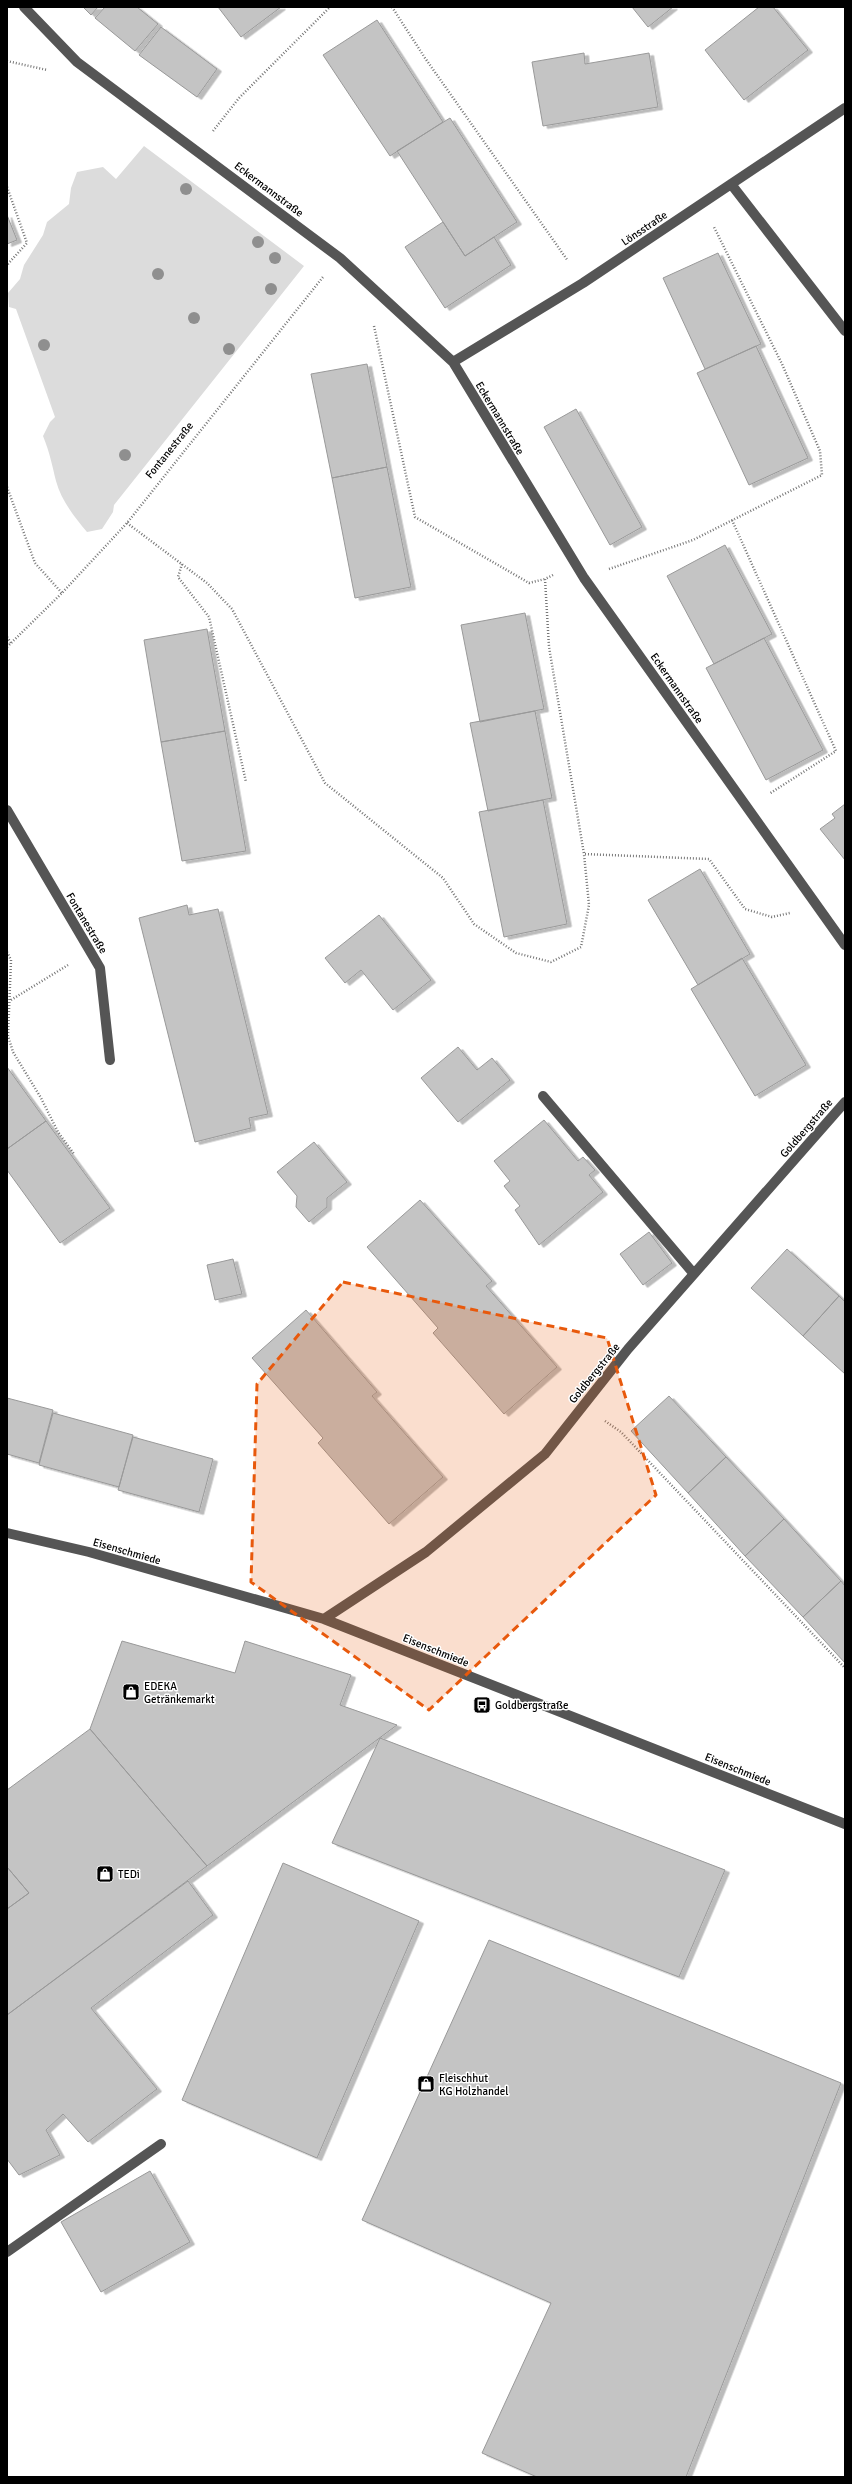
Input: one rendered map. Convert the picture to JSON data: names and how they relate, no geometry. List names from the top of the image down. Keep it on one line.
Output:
{"streets":{"street":["Eckermannstraße","Lönsstraße","Fontanestraße","Goldbergstraße","Eisenschmiede"]},"crossings":[["Eckermannstraße","Lönsstraße"],["Eckermannstraße","Fontanestraße"],["Goldbergstraße","Eisenschmiede"]],"places":{"shop":["EDEKA Getränkemarkt","TEDi","Fleischhut KG Holzhandel"],"bus stop":["Goldbergstraße"]}}
